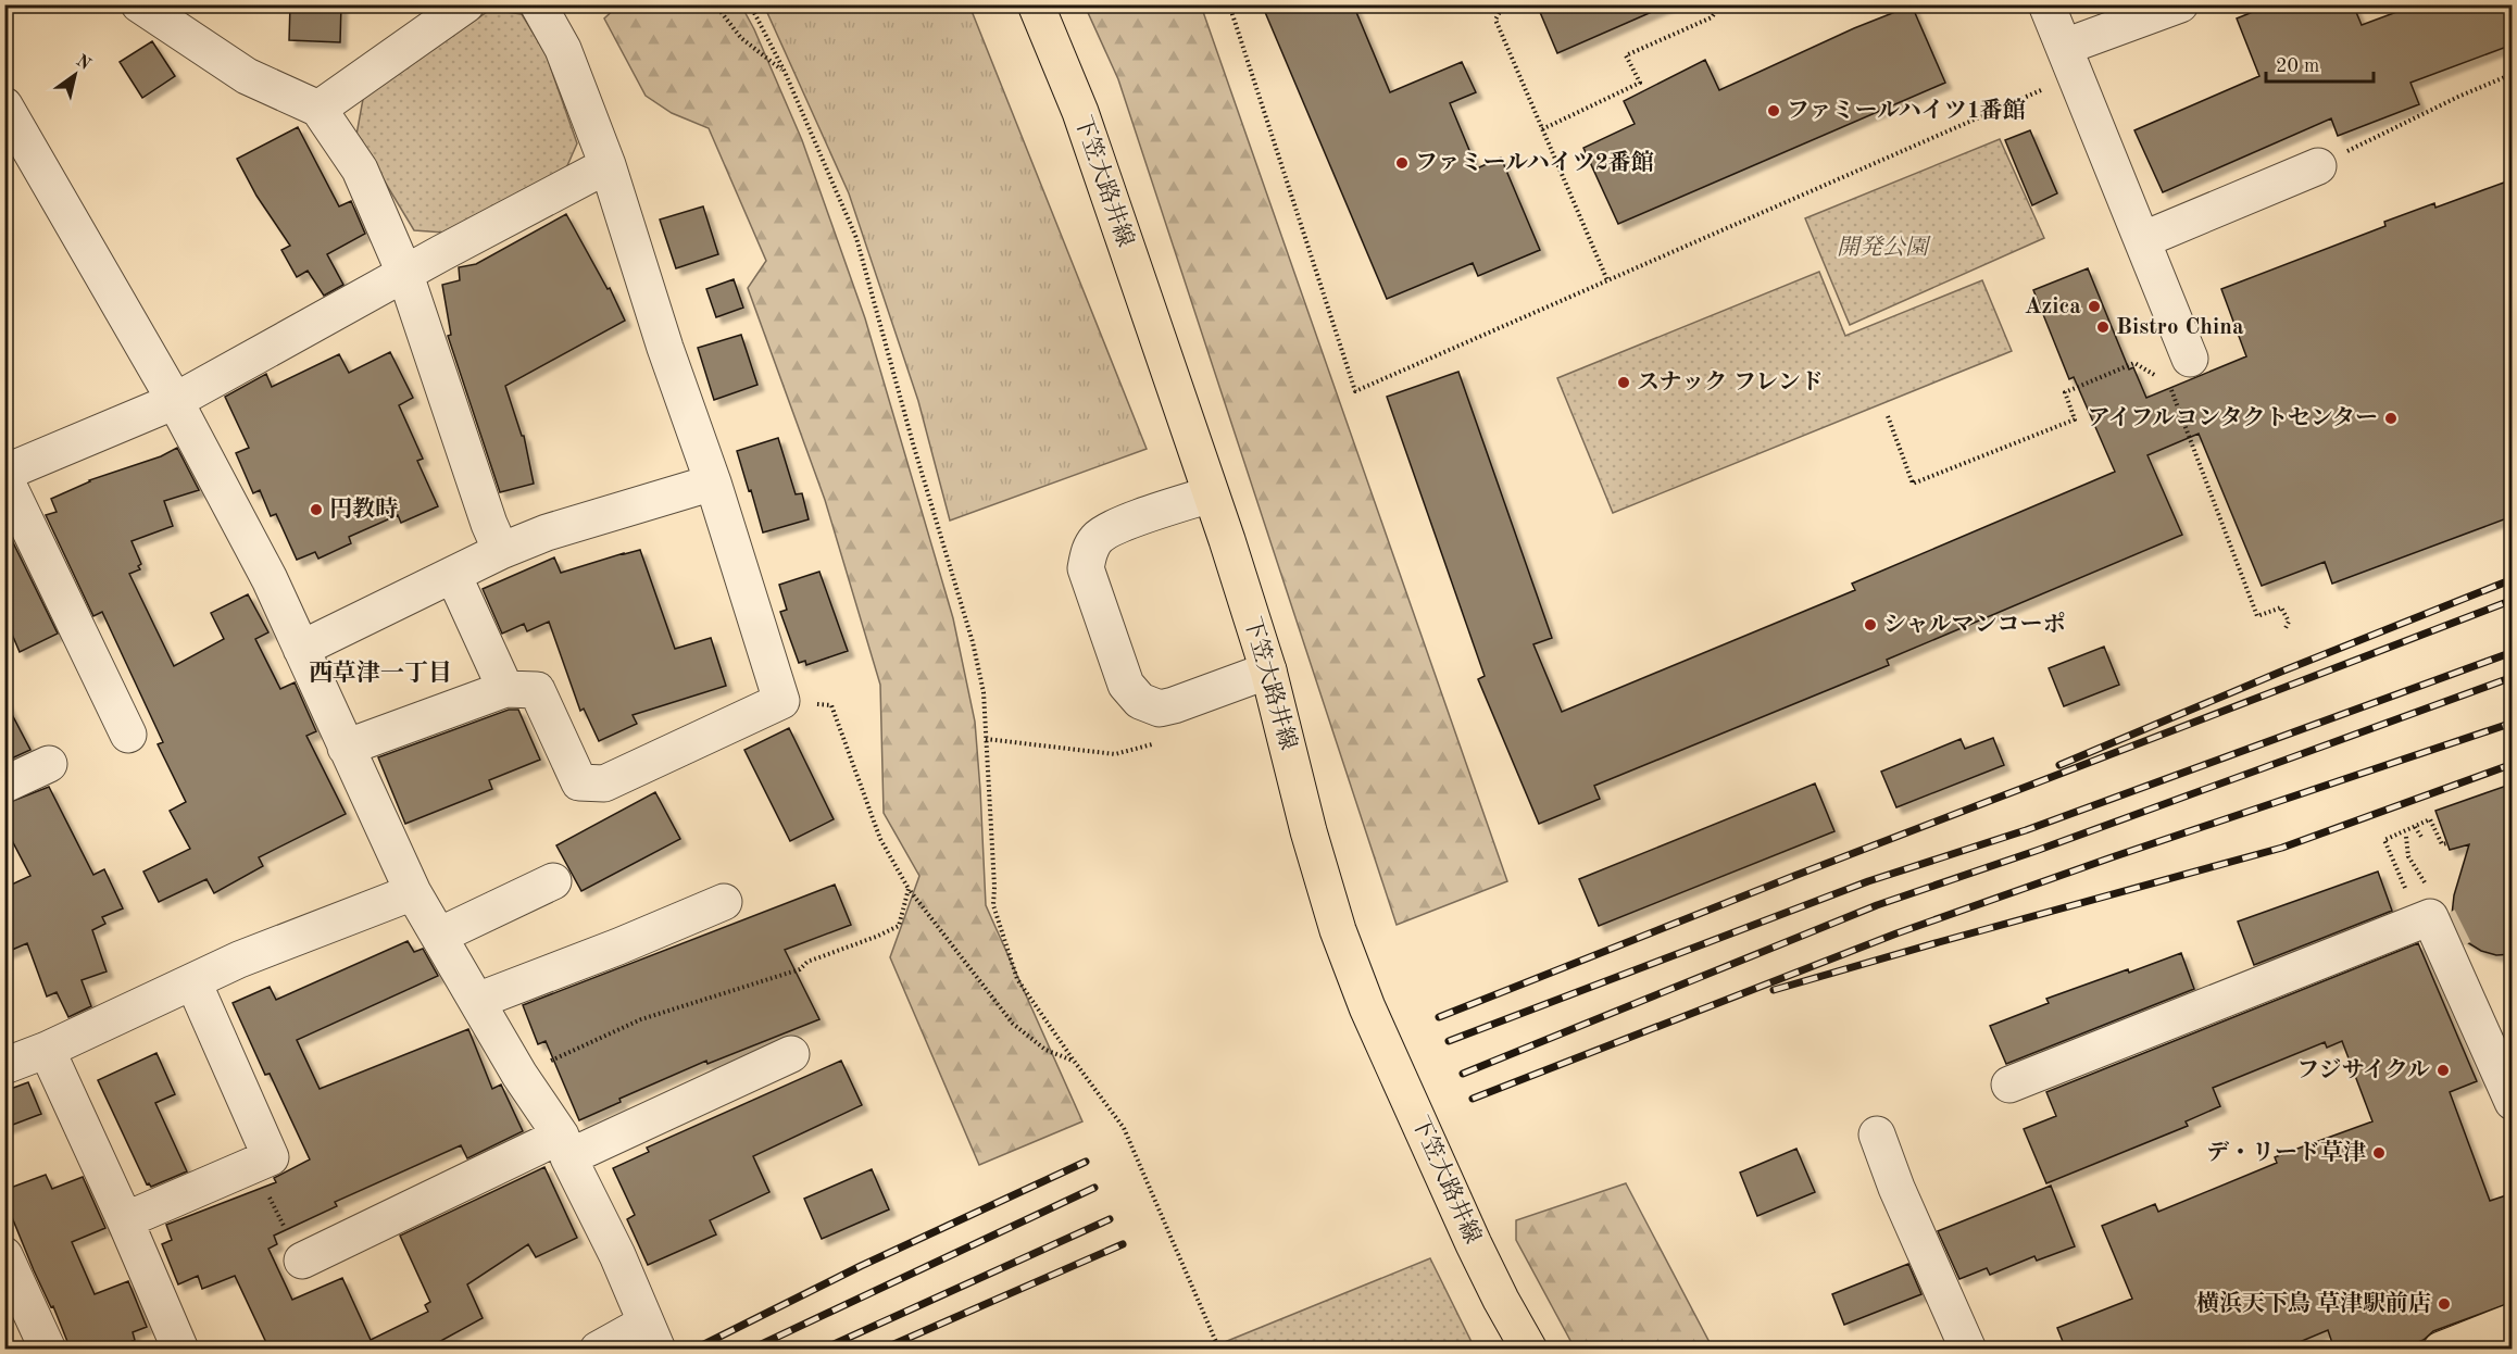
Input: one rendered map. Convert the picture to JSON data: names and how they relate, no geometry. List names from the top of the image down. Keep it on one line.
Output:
{"streets":{"main road":["下笠大路井線"]},"districts":["西草津一丁目"],"parks":["開発公園"],"places":["ファミールハイツ1番館","ファミールハイツ2番館","Azica","Bistro China","スナック フレンド","アイフルコンタクトセンター","円教時","シャルマンコーポ","フジサイクル","デ・リード草津","横浜天下鳥 草津駅前店"],"scale_bar":"20 m","north":"top right"}
